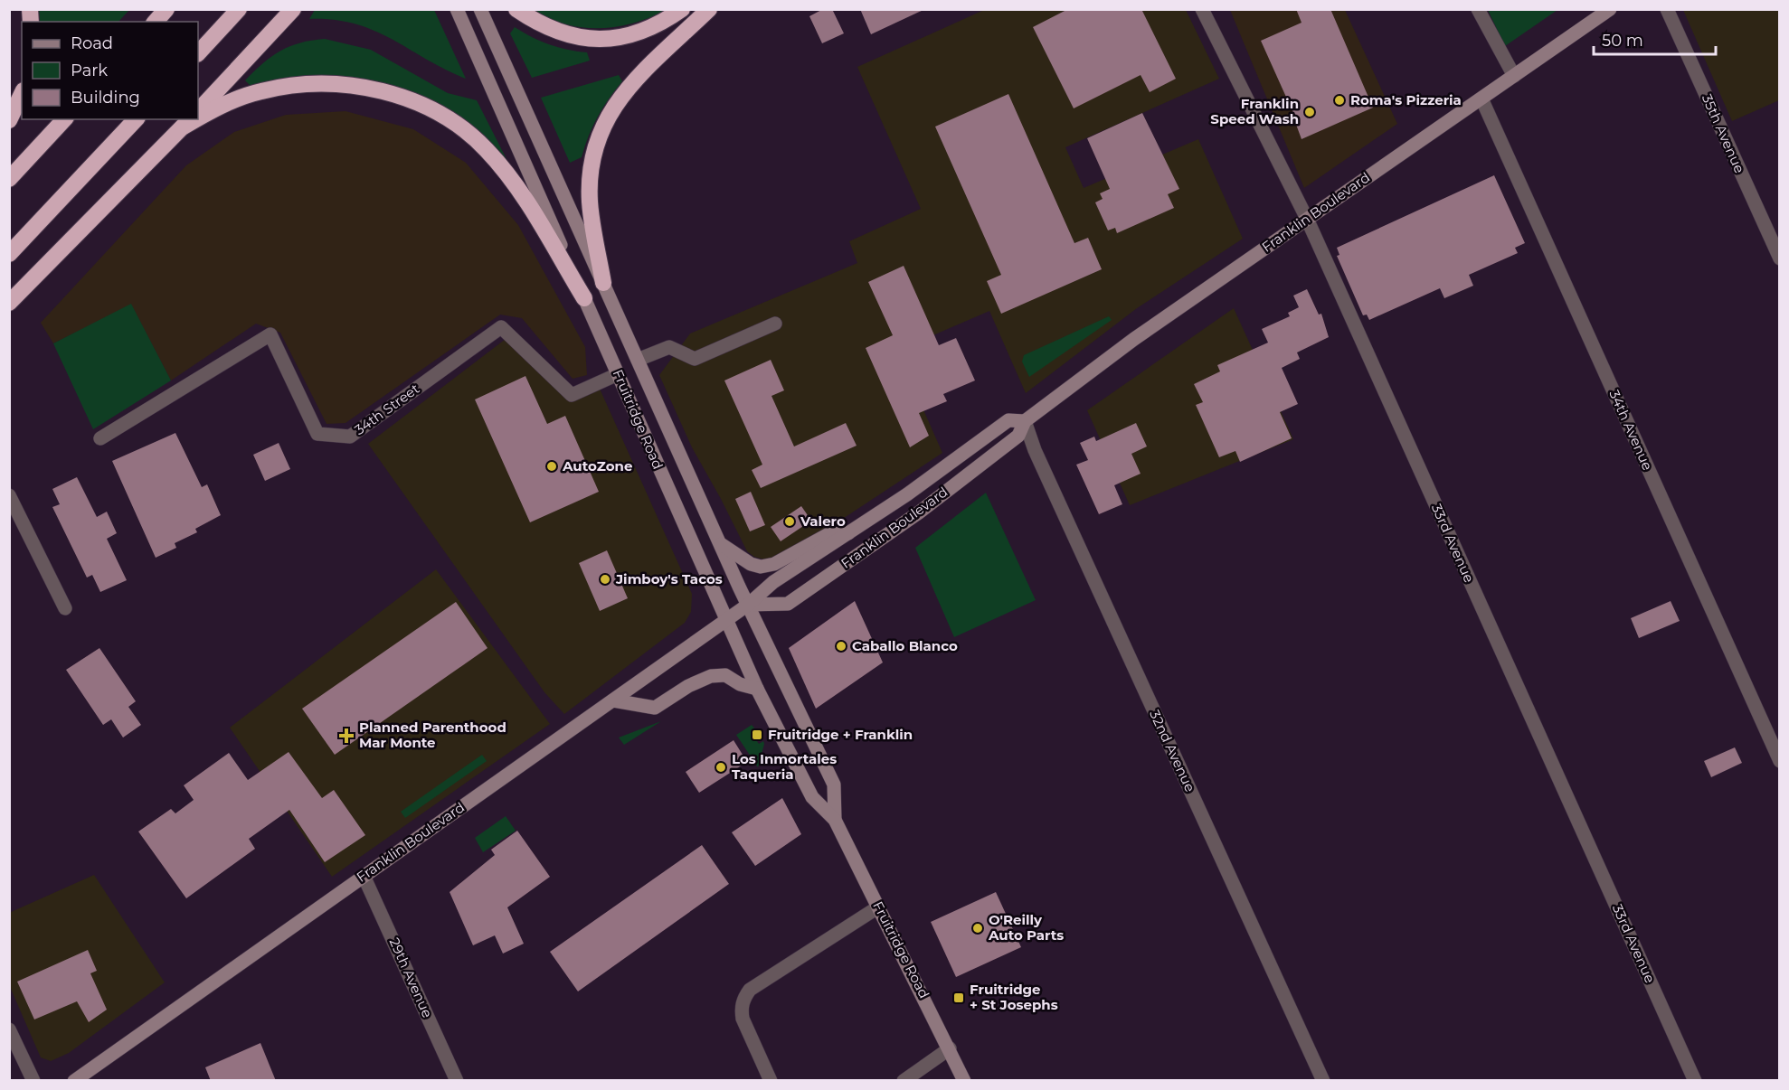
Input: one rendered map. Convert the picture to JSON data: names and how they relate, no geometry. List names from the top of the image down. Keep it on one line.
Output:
{"streets":{"main road":["Franklin Boulevard","Fruitridge Road"],"street":["35th Avenue","34th Street","34th Avenue","33rd Avenue","32nd Avenue","29th Avenue"]},"crossings":[["Franklin Boulevard","Fruitridge Road"],["Franklin Boulevard","34th Avenue"],["Franklin Boulevard","33rd Avenue"],["Franklin Boulevard","32nd Avenue"],["Franklin Boulevard","29th Avenue"],["34th Street","Fruitridge Road"]],"places":{"other":["Roma's Pizzeria","Franklin Speed Wash","AutoZone","Valero","Jimboy's Tacos","Caballo Blanco","Los Inmortales Taqueria","O'Reilly Auto Parts"],"transit":["Fruitridge + Franklin","Fruitridge + St Josephs"],"health":["Planned Parenthood Mar Monte"]},"legend":["Road","Park","Building"],"scale_bar":"50 m"}
